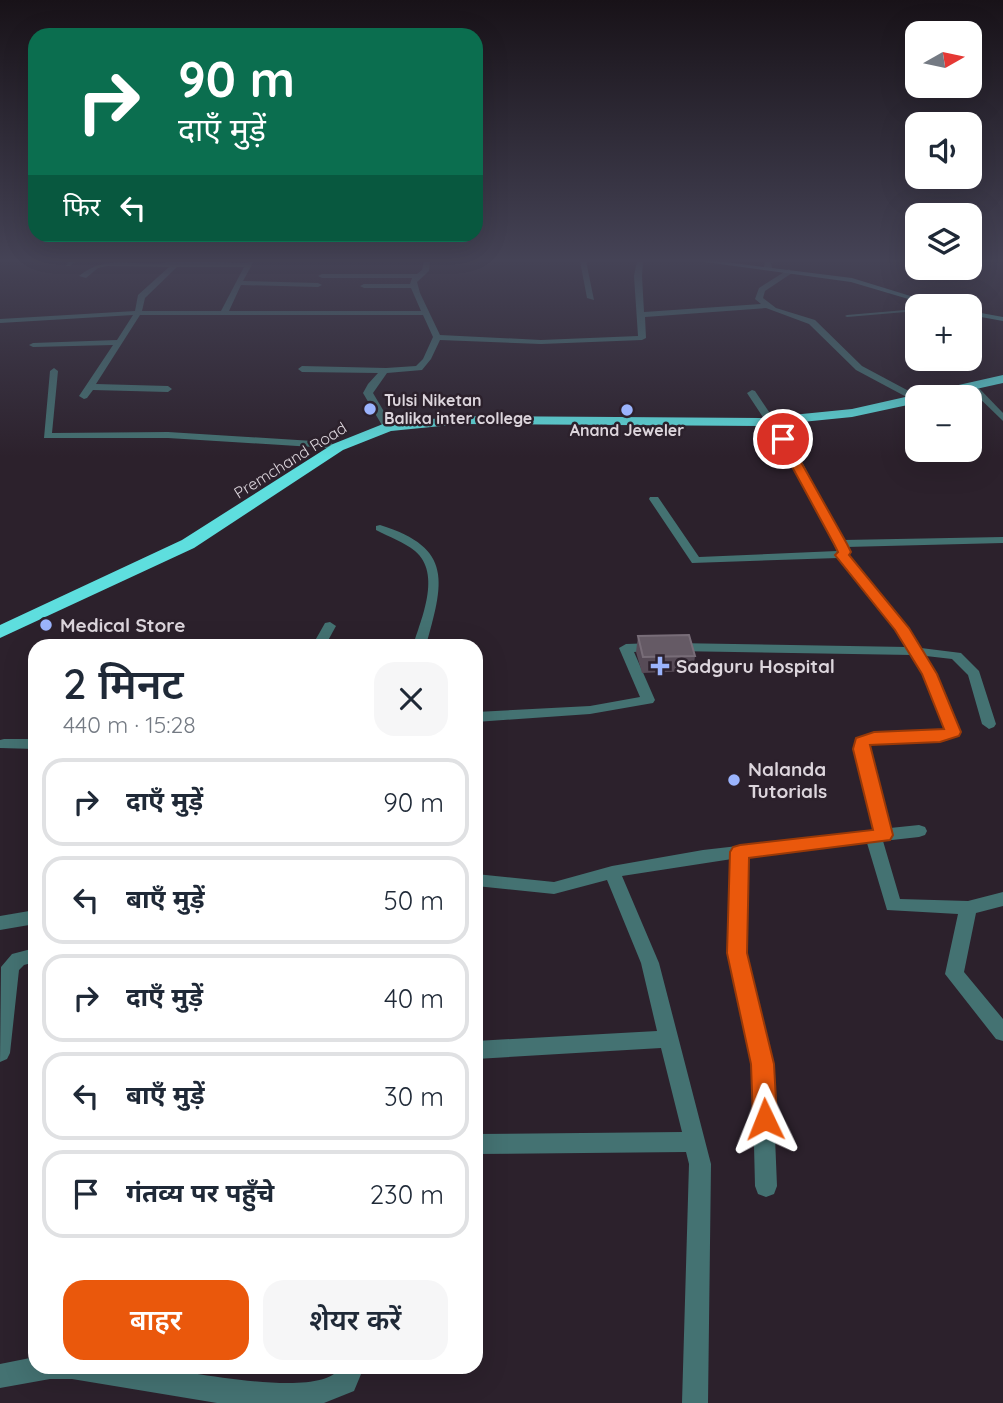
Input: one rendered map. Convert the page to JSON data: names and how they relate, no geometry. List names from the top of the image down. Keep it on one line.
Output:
{"streets":{"highway":["Premchand Road"]},"places":{"other":["Tulsi Niketan Balika inter college","Anand Jeweler","Medical Store","Nalanda Tutorials"],"health":["Sadguru Hospital"]},"north":"right","page":{"map_buttons":["+","−"],"turn":["90 m","दाएँ मुड़ें"],"then":"फिर","heading":["2 मिनट","440 m · 15:28"],"list":[{"name":"दाएँ मुड़ें","value":"90 m"},{"name":"बाएँ मुड़ें","value":"50 m"},{"name":"दाएँ मुड़ें","value":"40 m"},{"name":"बाएँ मुड़ें","value":"30 m"},{"name":"गंतव्य पर पहुँचे","value":"230 m"}],"buttons":["बाहर","शेयर करें"]}}
